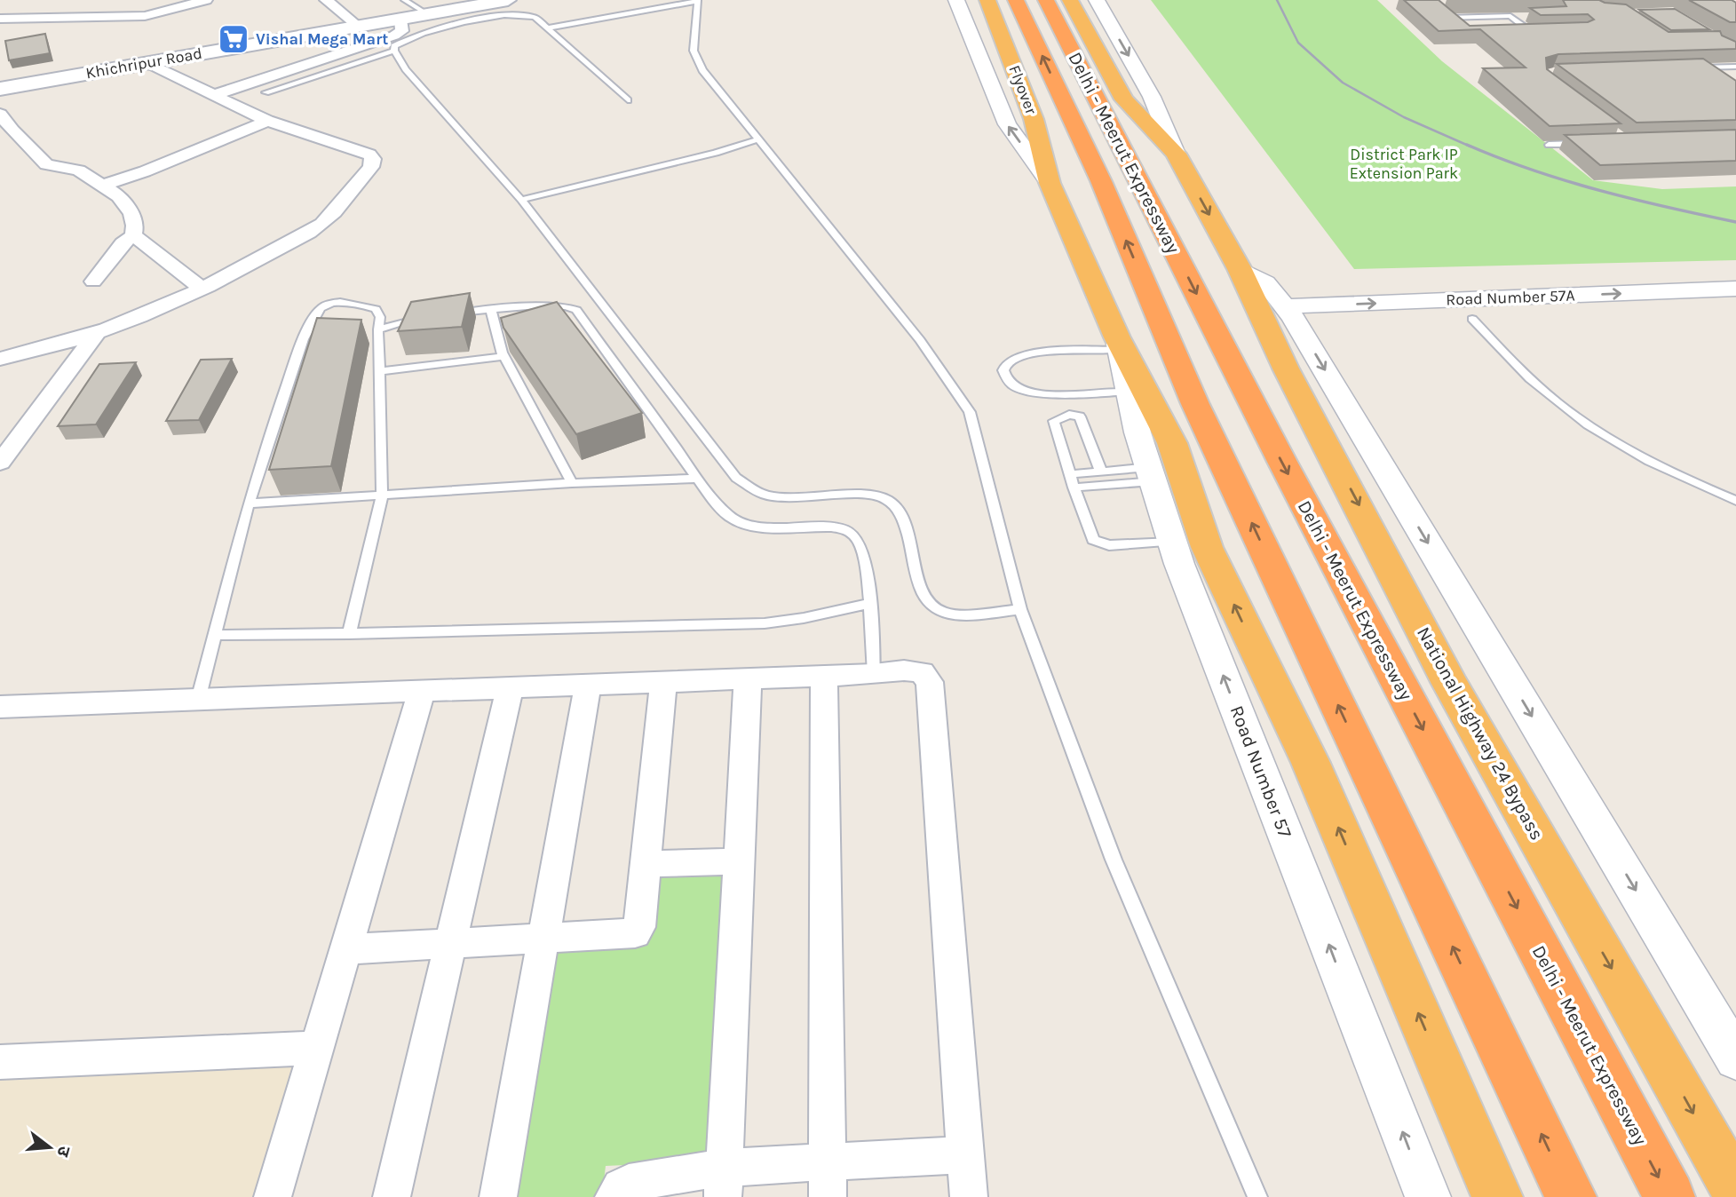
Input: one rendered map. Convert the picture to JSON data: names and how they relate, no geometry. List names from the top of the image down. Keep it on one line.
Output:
{"streets":{"highway":["Flyover","Delhi - Meerut Expressway","National Highway 24 Bypass"],"main road":["Khichripur Road"],"street":["Road Number 57A","Road Number 57"]},"crossings":[["Flyover","Road Number 57"]],"one_way":["Flyover","National Highway 24 Bypass"],"parks":["District Park IP Extension Park"],"places":{"supermarket":["Vishal Mega Mart"]},"north":"right"}
